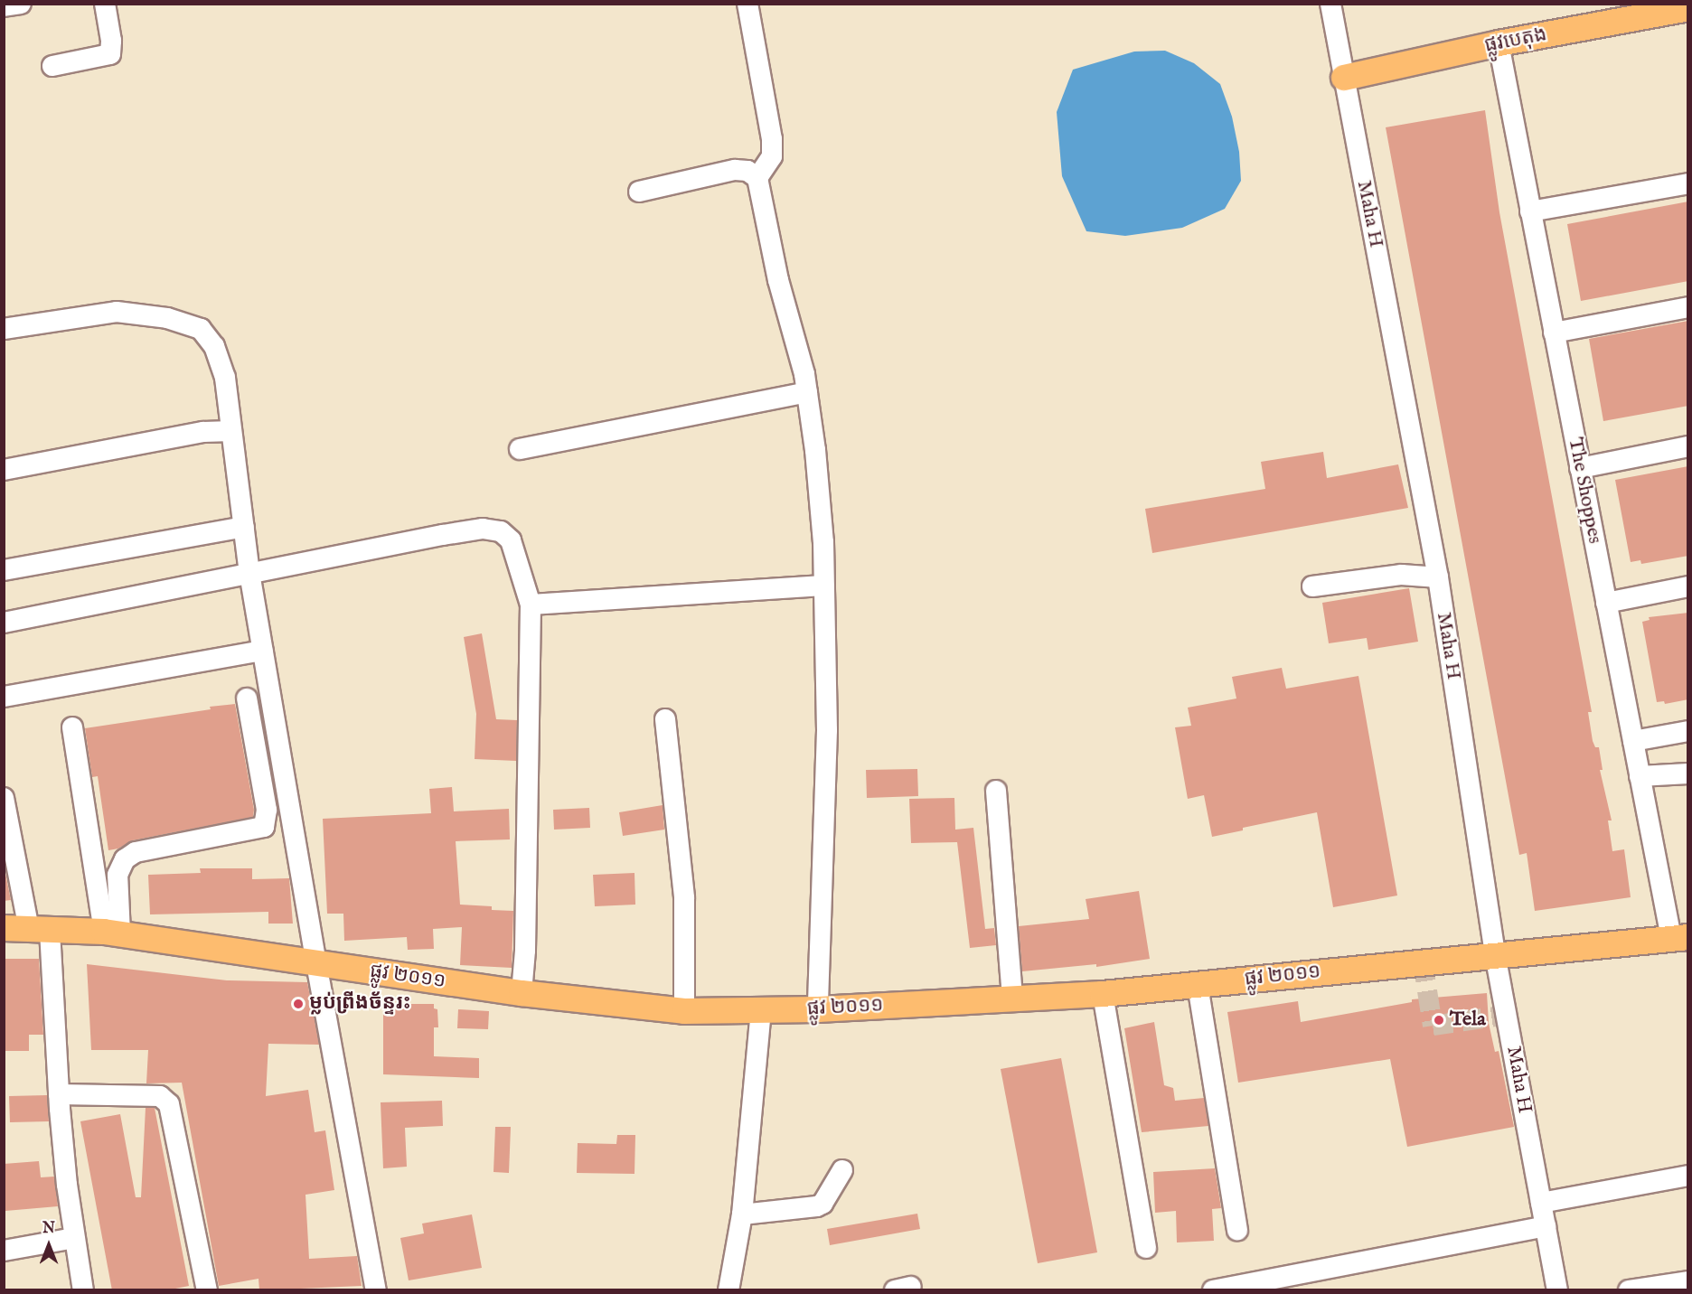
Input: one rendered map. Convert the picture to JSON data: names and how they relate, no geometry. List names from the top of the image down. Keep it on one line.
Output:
{"streets":{"main road":["ផ្លូវបេតុង","ផ្លូវ ២០១១"],"street":["Maha H","The Shoppes"]},"crossings":[["ផ្លូវបេតុង","Maha H"],["ផ្លូវបេតុង","The Shoppes"],["Maha H","ផ្លូវ ២០១១"],["The Shoppes","ផ្លូវ ២០១១"]],"places":["ម្លប់ព្រីងច័ន្ទរះ","Tela"],"north":"top"}
